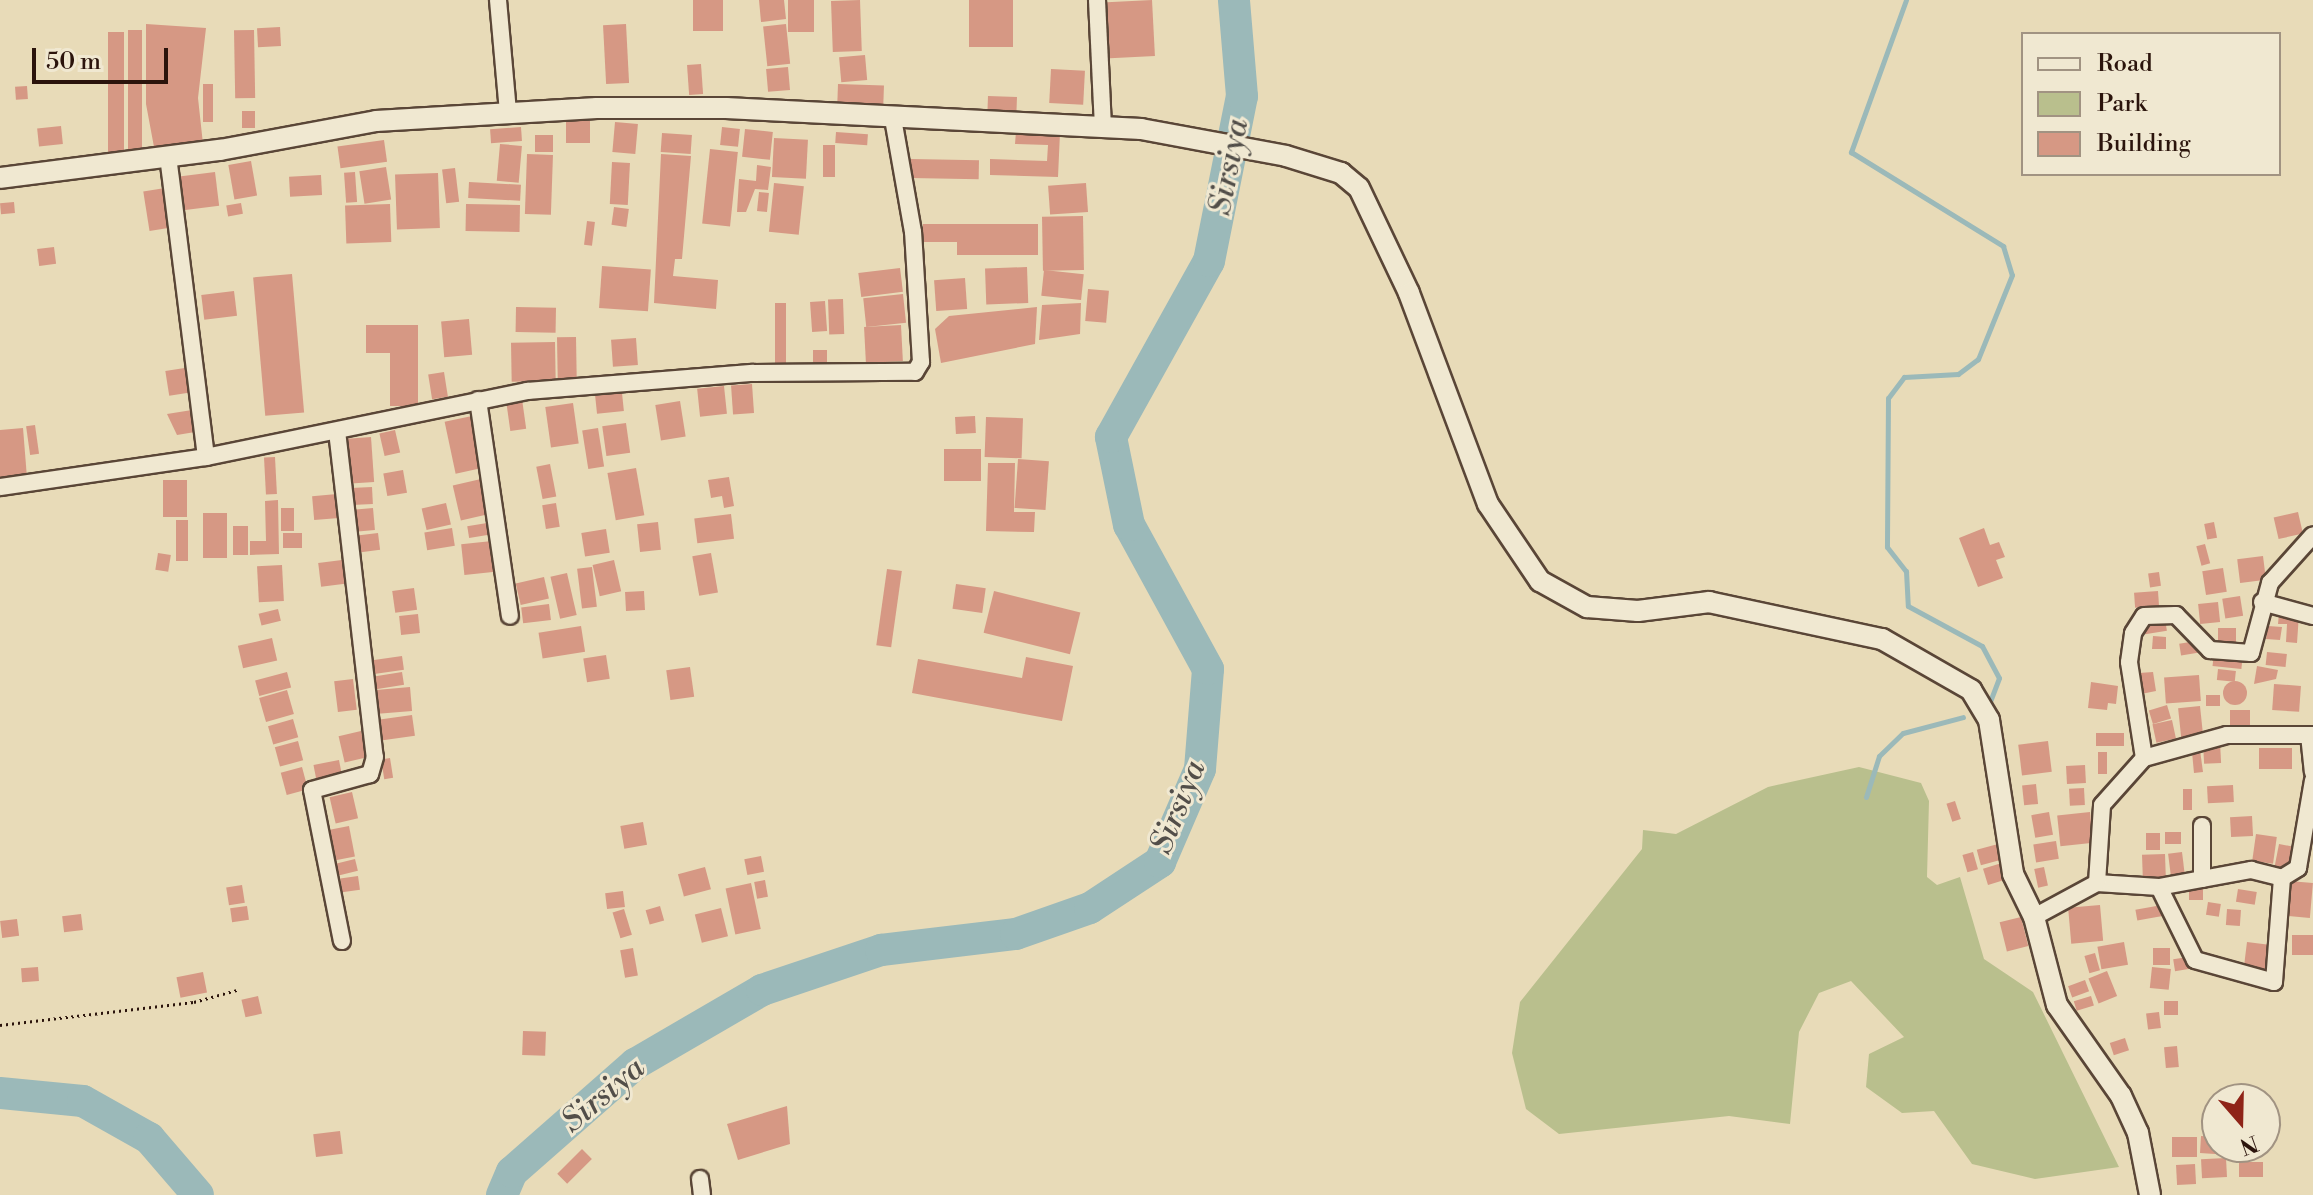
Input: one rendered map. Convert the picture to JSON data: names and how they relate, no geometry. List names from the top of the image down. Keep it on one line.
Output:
{"water":["Sirsiya"],"legend":["Road","Park","Building"],"scale_bar":"50 m","north":"bottom"}
